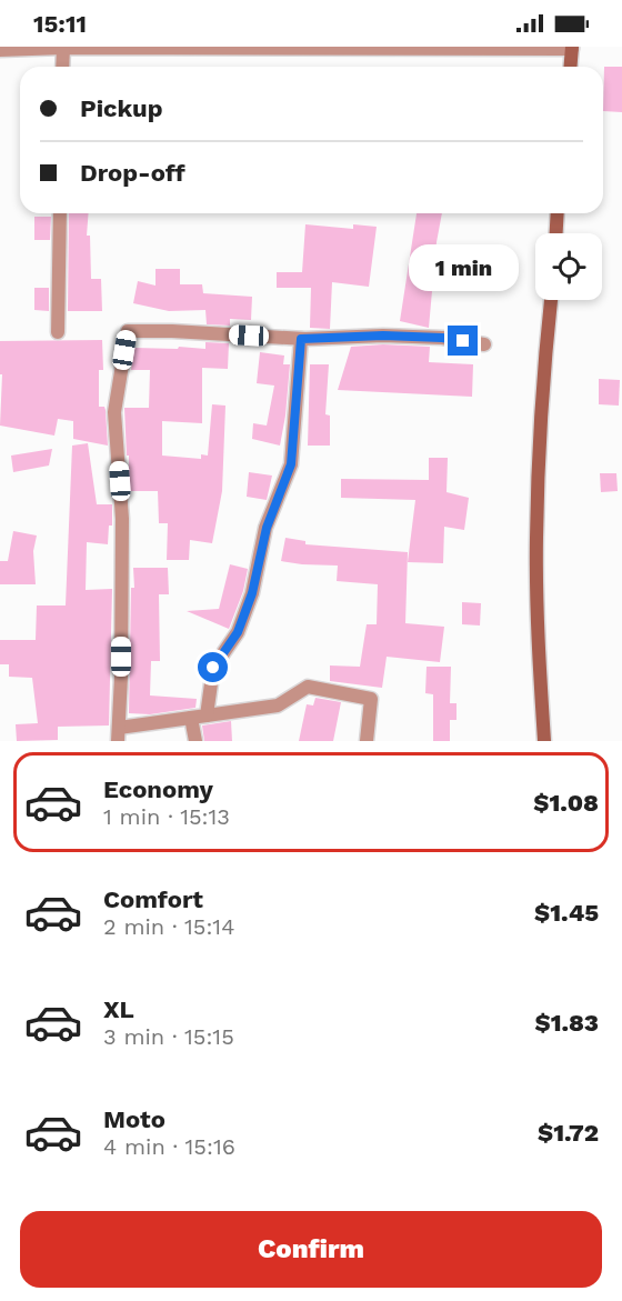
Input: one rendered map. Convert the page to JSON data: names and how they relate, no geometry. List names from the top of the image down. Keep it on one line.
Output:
{"page":{"status":"15:11","banner":["Pickup","Drop-off"],"bubble":"1 min","list":[{"name":"Economy","note":"1 min · 15:13","value":"$1.08"},{"name":"Comfort","note":"2 min · 15:14","value":"$1.45"},{"name":"XL","note":"3 min · 15:15","value":"$1.83"},{"name":"Moto","note":"4 min · 15:16","value":"$1.72"}],"buttons":"Confirm"}}
